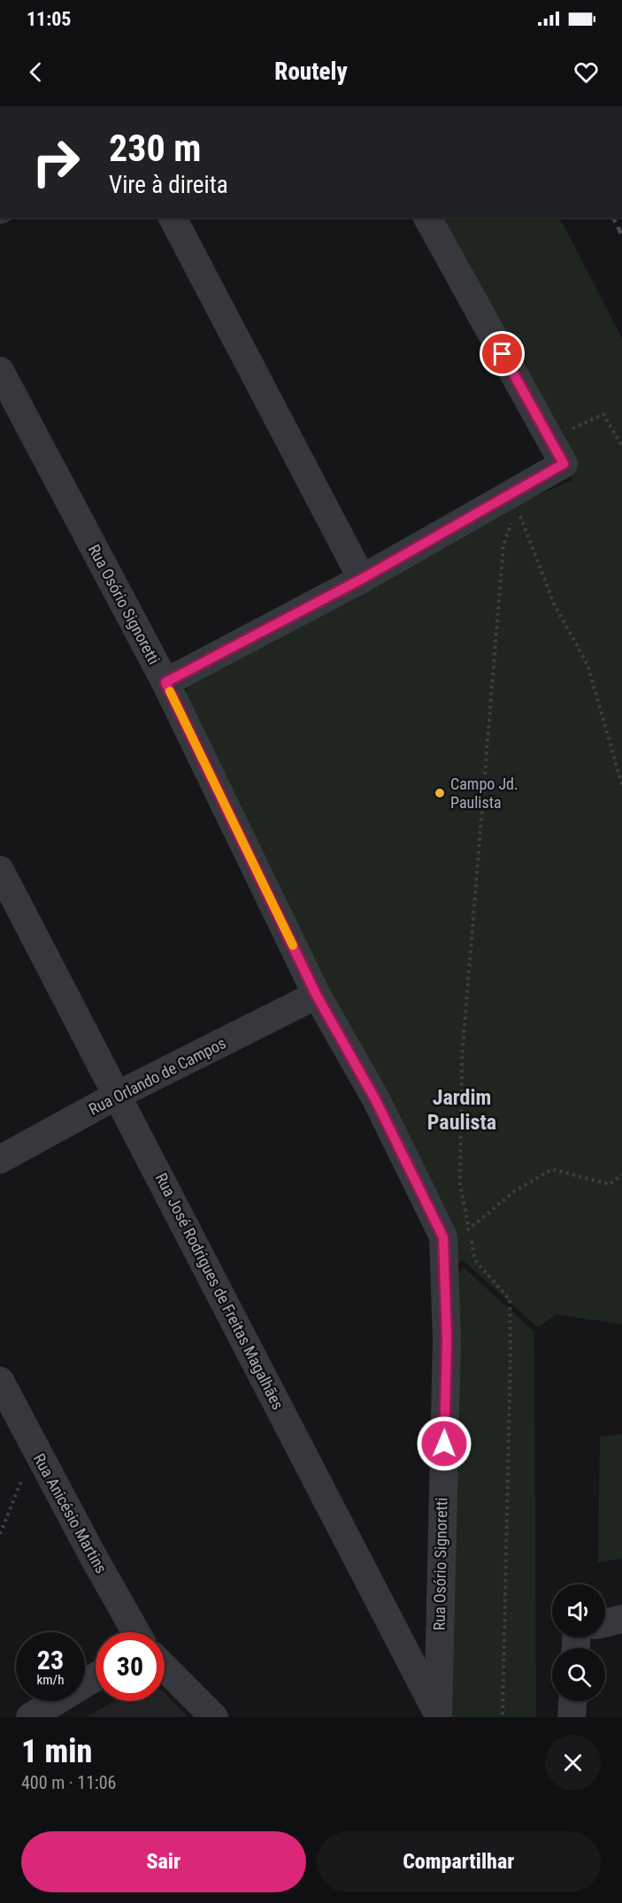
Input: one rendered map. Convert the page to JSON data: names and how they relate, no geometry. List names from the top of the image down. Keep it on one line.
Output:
{"streets":{"street":["Rua Osório Signoretti","Rua Orlando de Campos","Rua José Rodrigues de Freitas Magalhães","Rua Anicésio Martins"]},"crossings":[["Rua Osório Signoretti","Rua Orlando de Campos"],["Rua Osório Signoretti","Rua José Rodrigues de Freitas Magalhães"],["Rua Orlando de Campos","Rua José Rodrigues de Freitas Magalhães"]],"districts":["Jardim Paulista"],"places":["Campo Jd. Paulista"],"page":{"status":"11:05","header":"Routely","turn":["230 m","Vire à direita"],"speed":"23 km/h","limit":"30","heading":["1 min","400 m · 11:06"],"buttons":["Sair","Compartilhar"]}}
